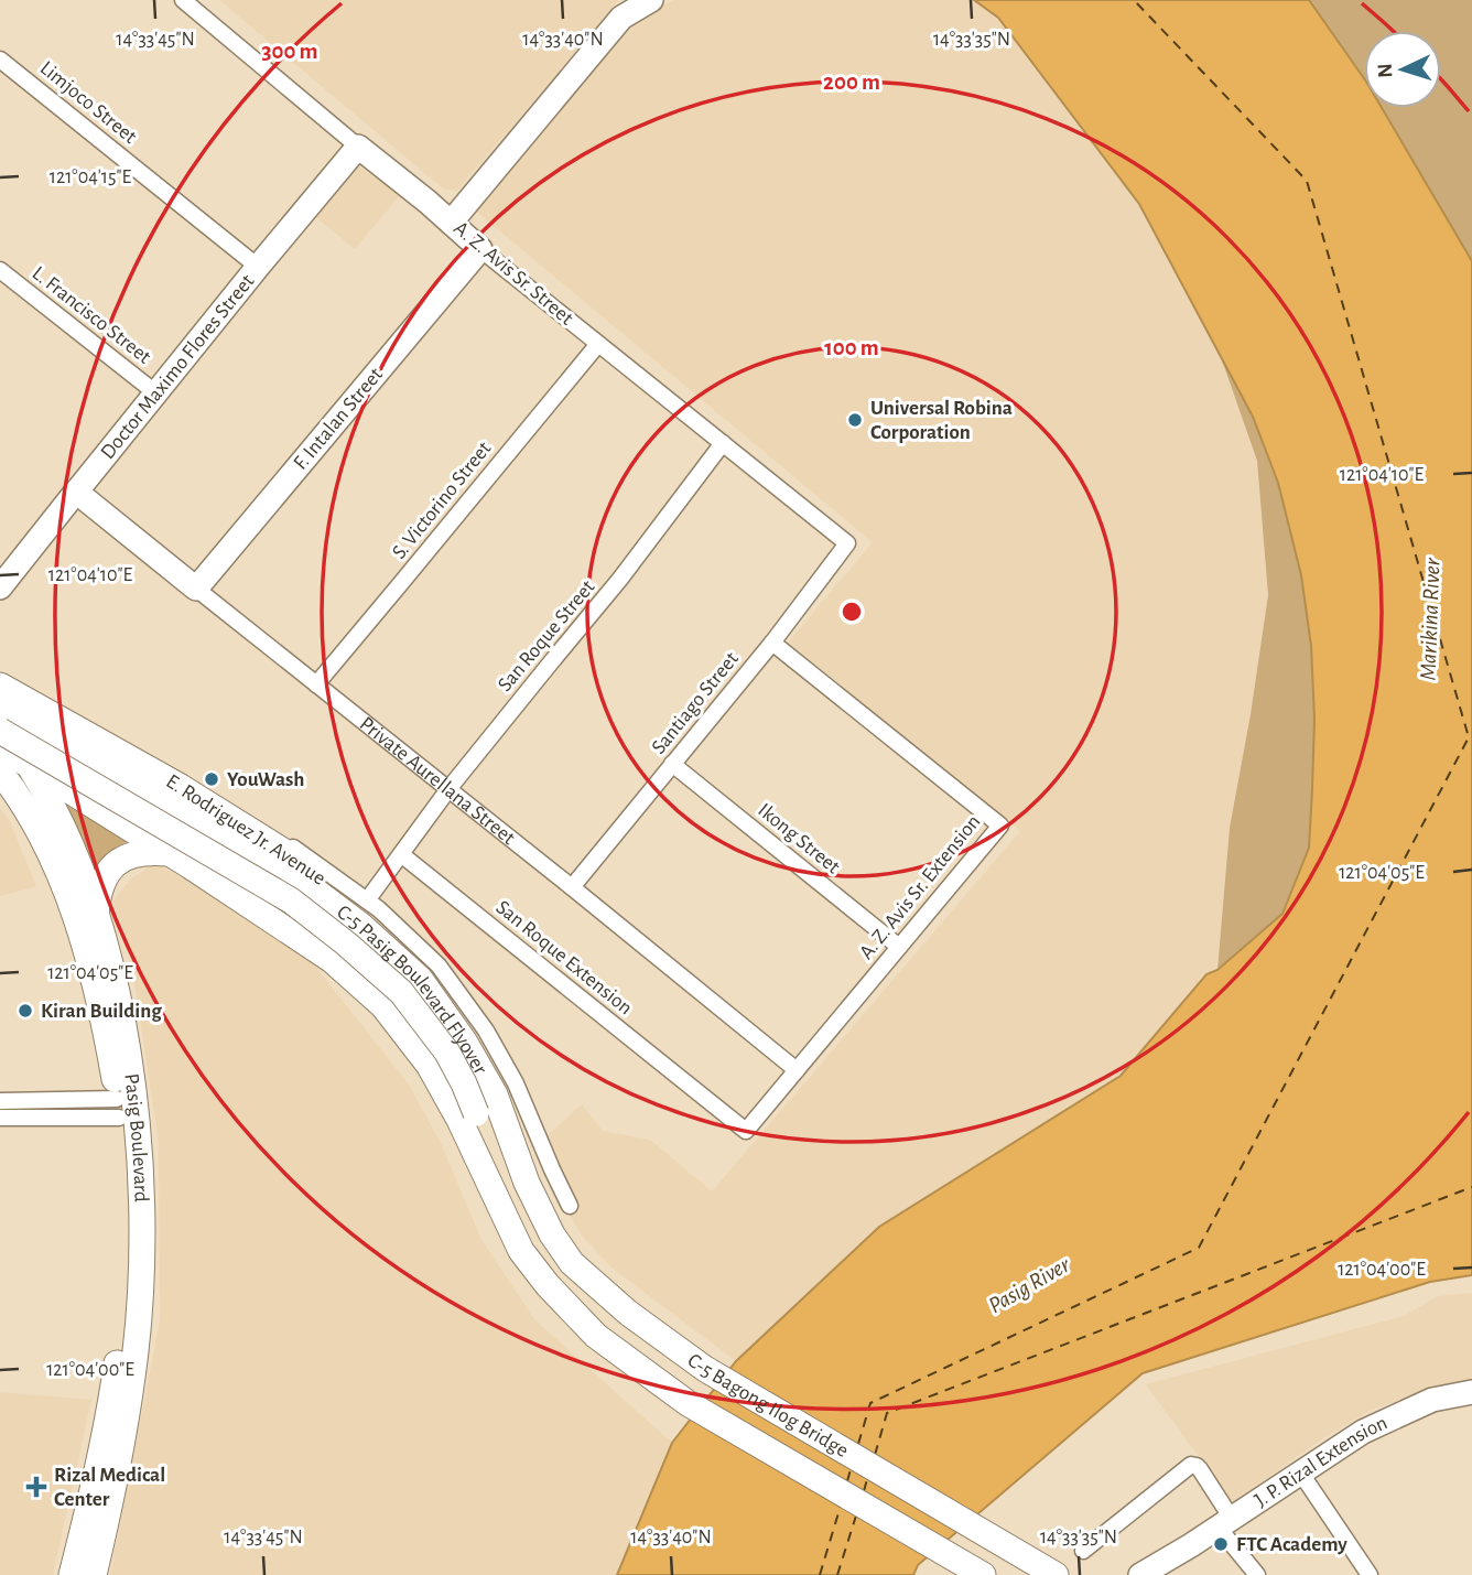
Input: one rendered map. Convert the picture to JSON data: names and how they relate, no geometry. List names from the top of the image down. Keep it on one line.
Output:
{"streets":{"main road":["E. Rodriguez Jr. Avenue","C-5 Pasig Boulevard Flyover","Pasig Boulevard","C-5 Bagong Ilog Bridge"],"street":["Limjoco Street","A. Z. Avis Sr. Street","L. Francisco Street","Doctor Maximo Flores Street","F. Intalan Street","S. Victorino Street","San Roque Street","Santiago Street","Private Aurellana Street","Ikong Street","A. Z. Avis Sr. Extension","San Roque Extension","J. P. Rizal Extension"]},"crossings":[["Limjoco Street","Doctor Maximo Flores Street"],["A. Z. Avis Sr. Street","Doctor Maximo Flores Street"],["A. Z. Avis Sr. Street","F. Intalan Street"],["A. Z. Avis Sr. Street","S. Victorino Street"],["A. Z. Avis Sr. Street","San Roque Street"],["A. Z. Avis Sr. Street","Santiago Street"],["L. Francisco Street","Doctor Maximo Flores Street"],["Doctor Maximo Flores Street","Private Aurellana Street"],["F. Intalan Street","Private Aurellana Street"],["S. Victorino Street","Private Aurellana Street"],["San Roque Street","Private Aurellana Street"],["San Roque Street","San Roque Extension"],["Santiago Street","Private Aurellana Street"],["Santiago Street","Ikong Street"],["Santiago Street","A. Z. Avis Sr. Extension"],["Private Aurellana Street","A. Z. Avis Sr. Extension"],["E. Rodriguez Jr. Avenue","C-5 Pasig Boulevard Flyover"],["E. Rodriguez Jr. Avenue","C-5 Bagong Ilog Bridge"],["Ikong Street","A. Z. Avis Sr. Extension"],["A. Z. Avis Sr. Extension","San Roque Extension"],["C-5 Pasig Boulevard Flyover","Pasig Boulevard"],["C-5 Pasig Boulevard Flyover","C-5 Bagong Ilog Bridge"]],"water":["Marikina River","Pasig River"],"places":{"other":["Universal Robina Corporation","YouWash","Kiran Building","FTC Academy"],"health":["Rizal Medical Center"]},"north":"left","coordinates":["14°33'45\"N","14°33'40\"N","14°33'35\"N","121°04'15\"E","121°04'10\"E","121°04'05\"E","121°04'00\"E"],"rings":["300 m","200 m","100 m"]}
